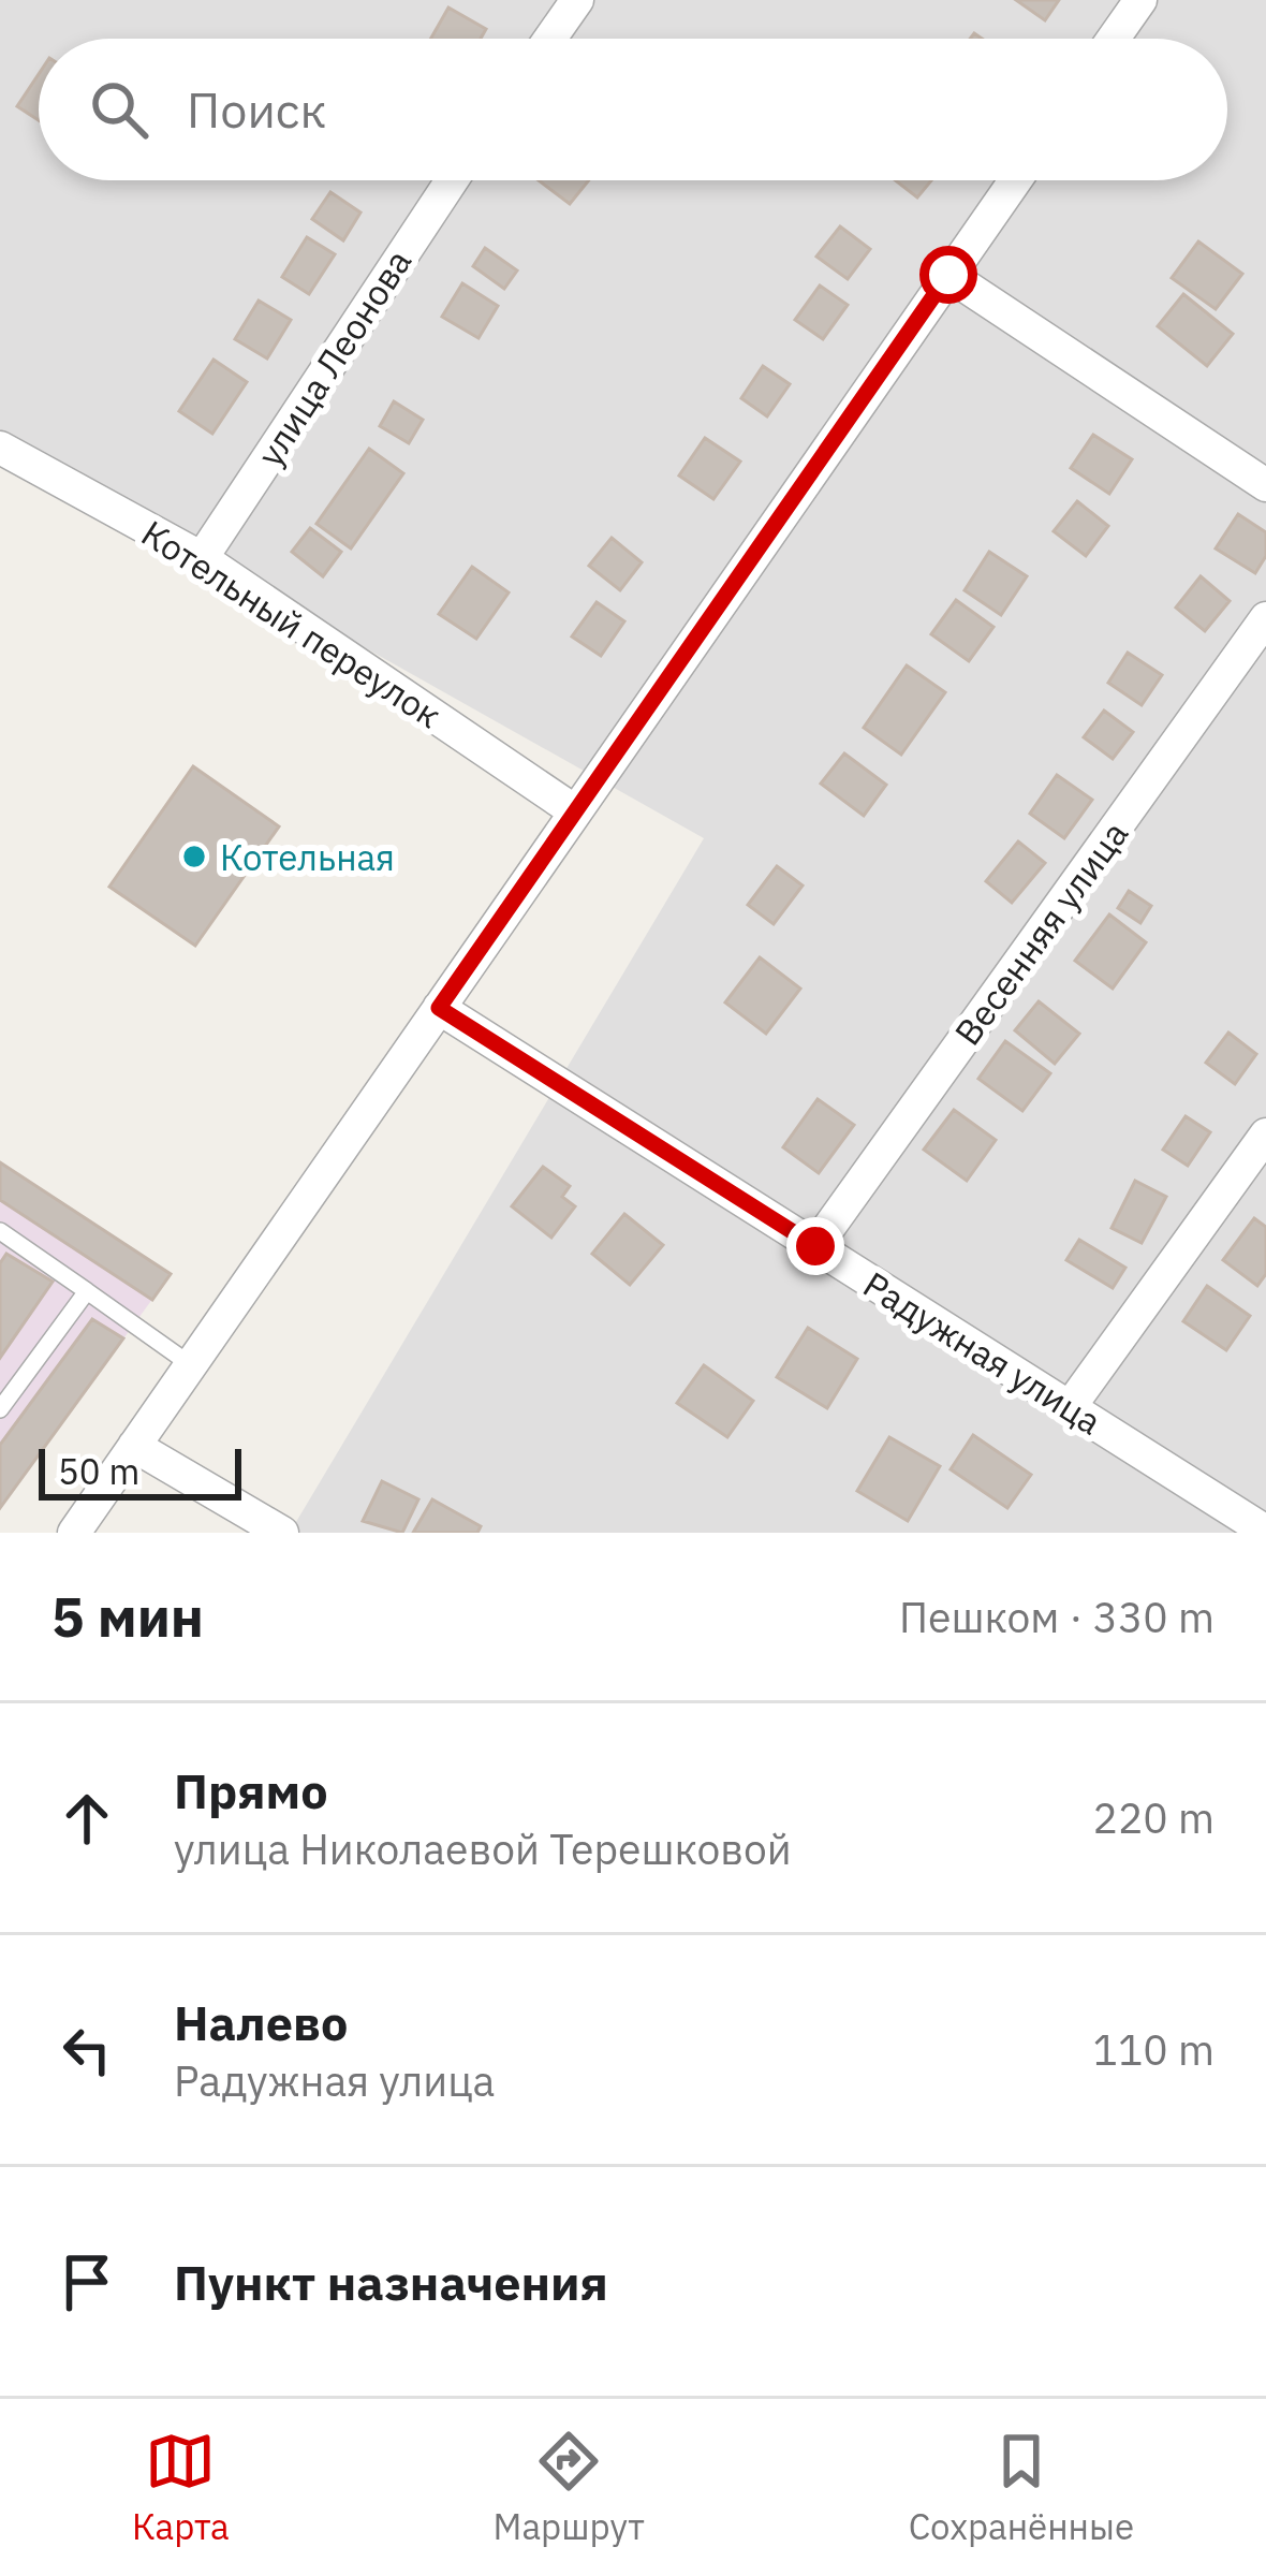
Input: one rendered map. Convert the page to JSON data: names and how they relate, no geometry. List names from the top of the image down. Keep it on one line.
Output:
{"streets":{"street":["улица Леонова","Котельный переулок","Весенняя улица","Радужная улица"]},"crossings":[["улица Леонова","Котельный переулок"],["Весенняя улица","Радужная улица"]],"places":["Котельная"],"scale_bar":"50 m","page":{"search":"Поиск","scale":"50 m","heading":["5 мин","Пешком · 330 m"],"list":[["Прямо","улица Николаевой Терешковой","220 m"],["Налево","Радужная улица","110 m"],"Пункт назначения"],"nav":["Карта","Маршрут","Сохранённые"]}}
